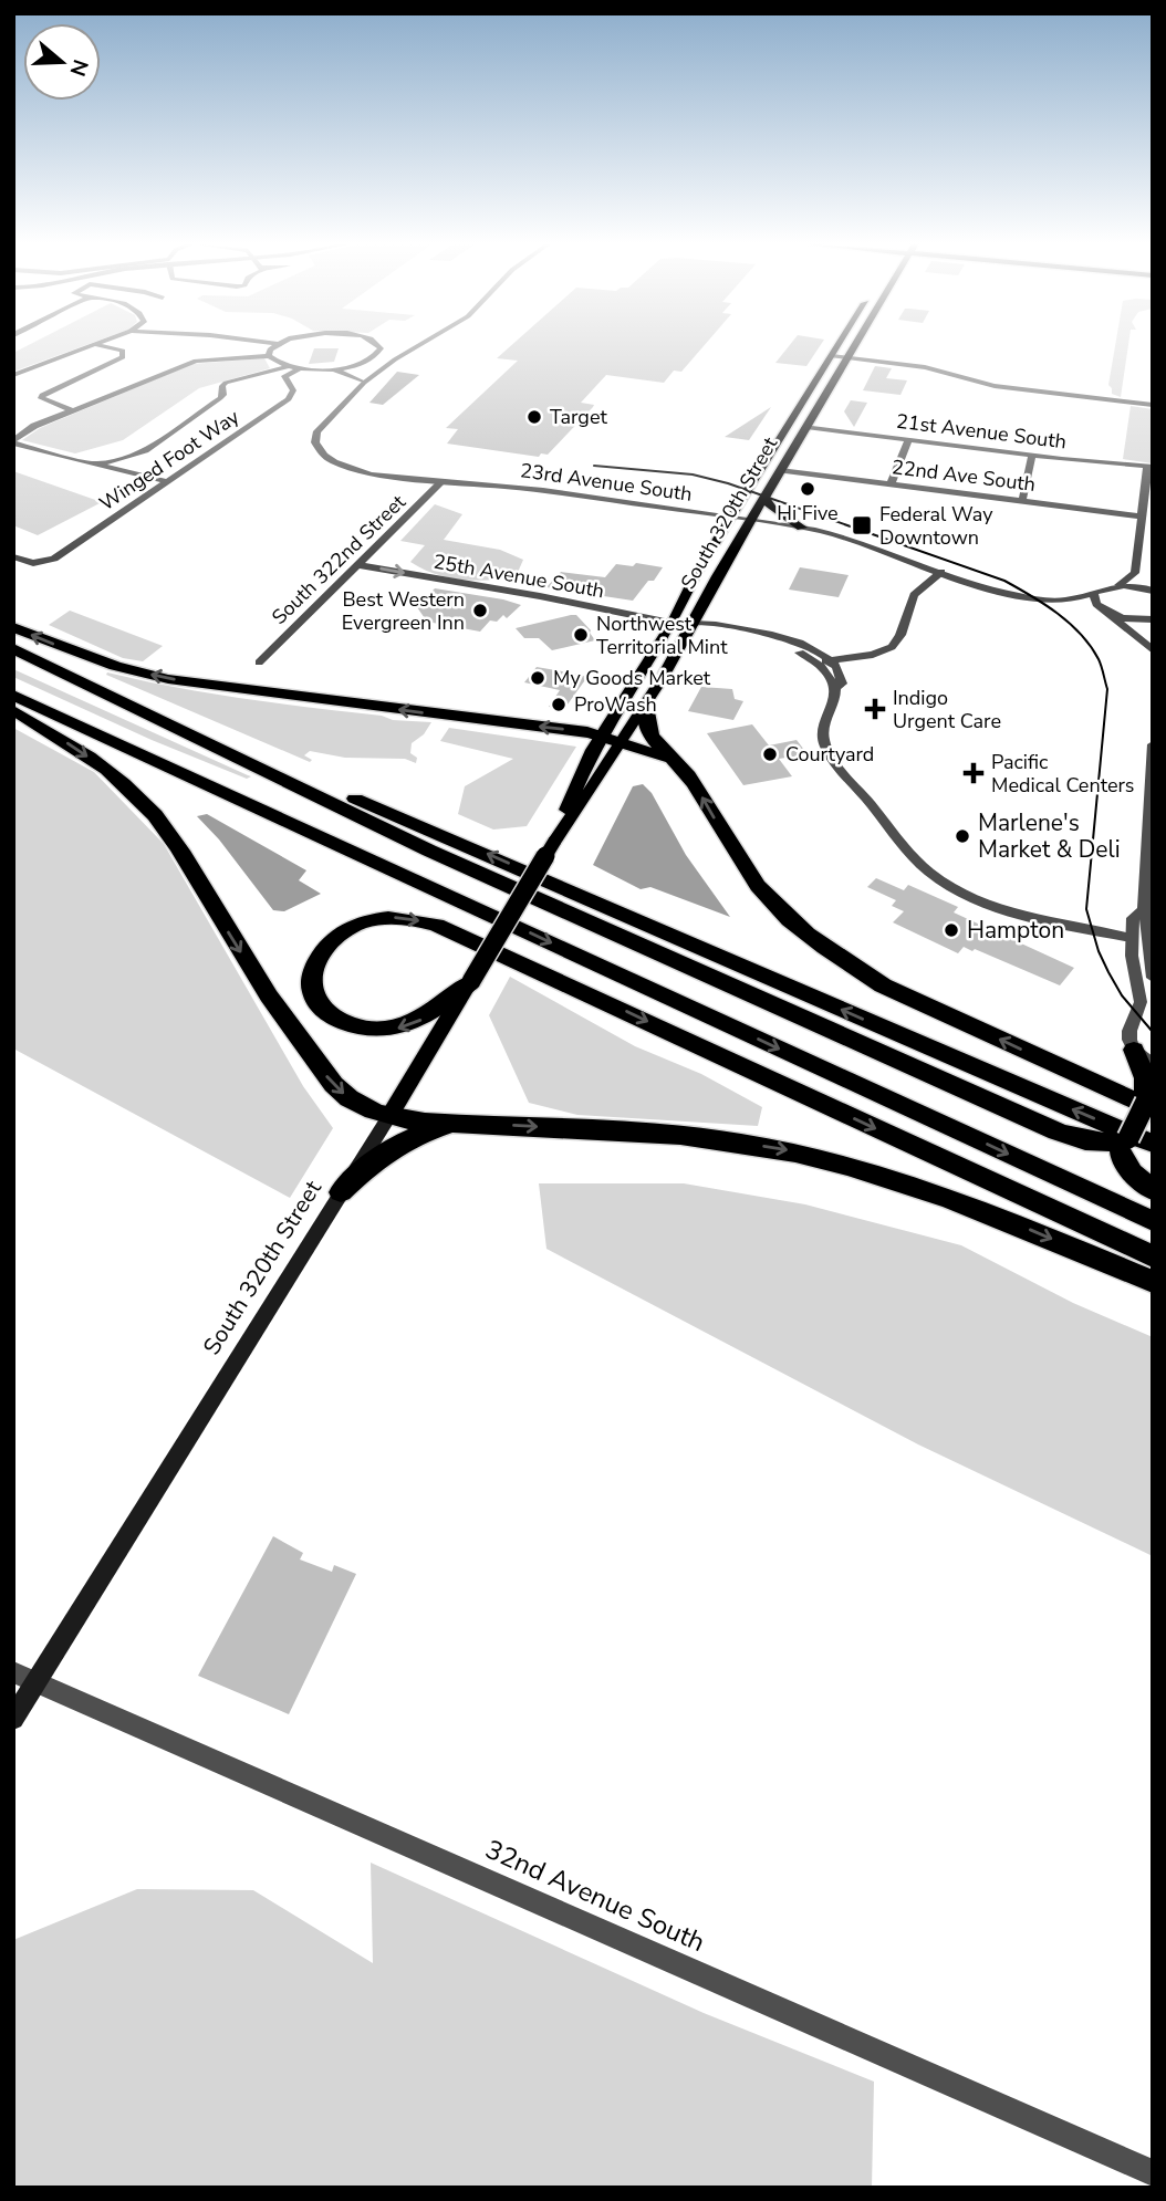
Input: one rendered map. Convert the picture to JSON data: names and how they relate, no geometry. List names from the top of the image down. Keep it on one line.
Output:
{"streets":{"main road":["South 320th Street"],"street":["21st Avenue South","Winged Foot Way","22nd Ave South","23rd Avenue South","South 322nd Street","25th Avenue South","32nd Avenue South"]},"crossings":[["21st Avenue South","South 320th Street"],["22nd Ave South","South 320th Street"],["23rd Avenue South","South 320th Street"],["23rd Avenue South","South 322nd Street"],["South 320th Street","25th Avenue South"],["South 320th Street","32nd Avenue South"],["South 322nd Street","25th Avenue South"]],"one_way":["25th Avenue South"],"places":{"other":["Target","Hi Five","Best Western Evergreen Inn","Northwest Territorial Mint","My Goods Market","ProWash","Courtyard","Marlene's Market & Deli","Hampton"],"transit":["Federal Way Downtown"],"health":["Indigo Urgent Care","Pacific Medical Centers"]},"north":"right"}
